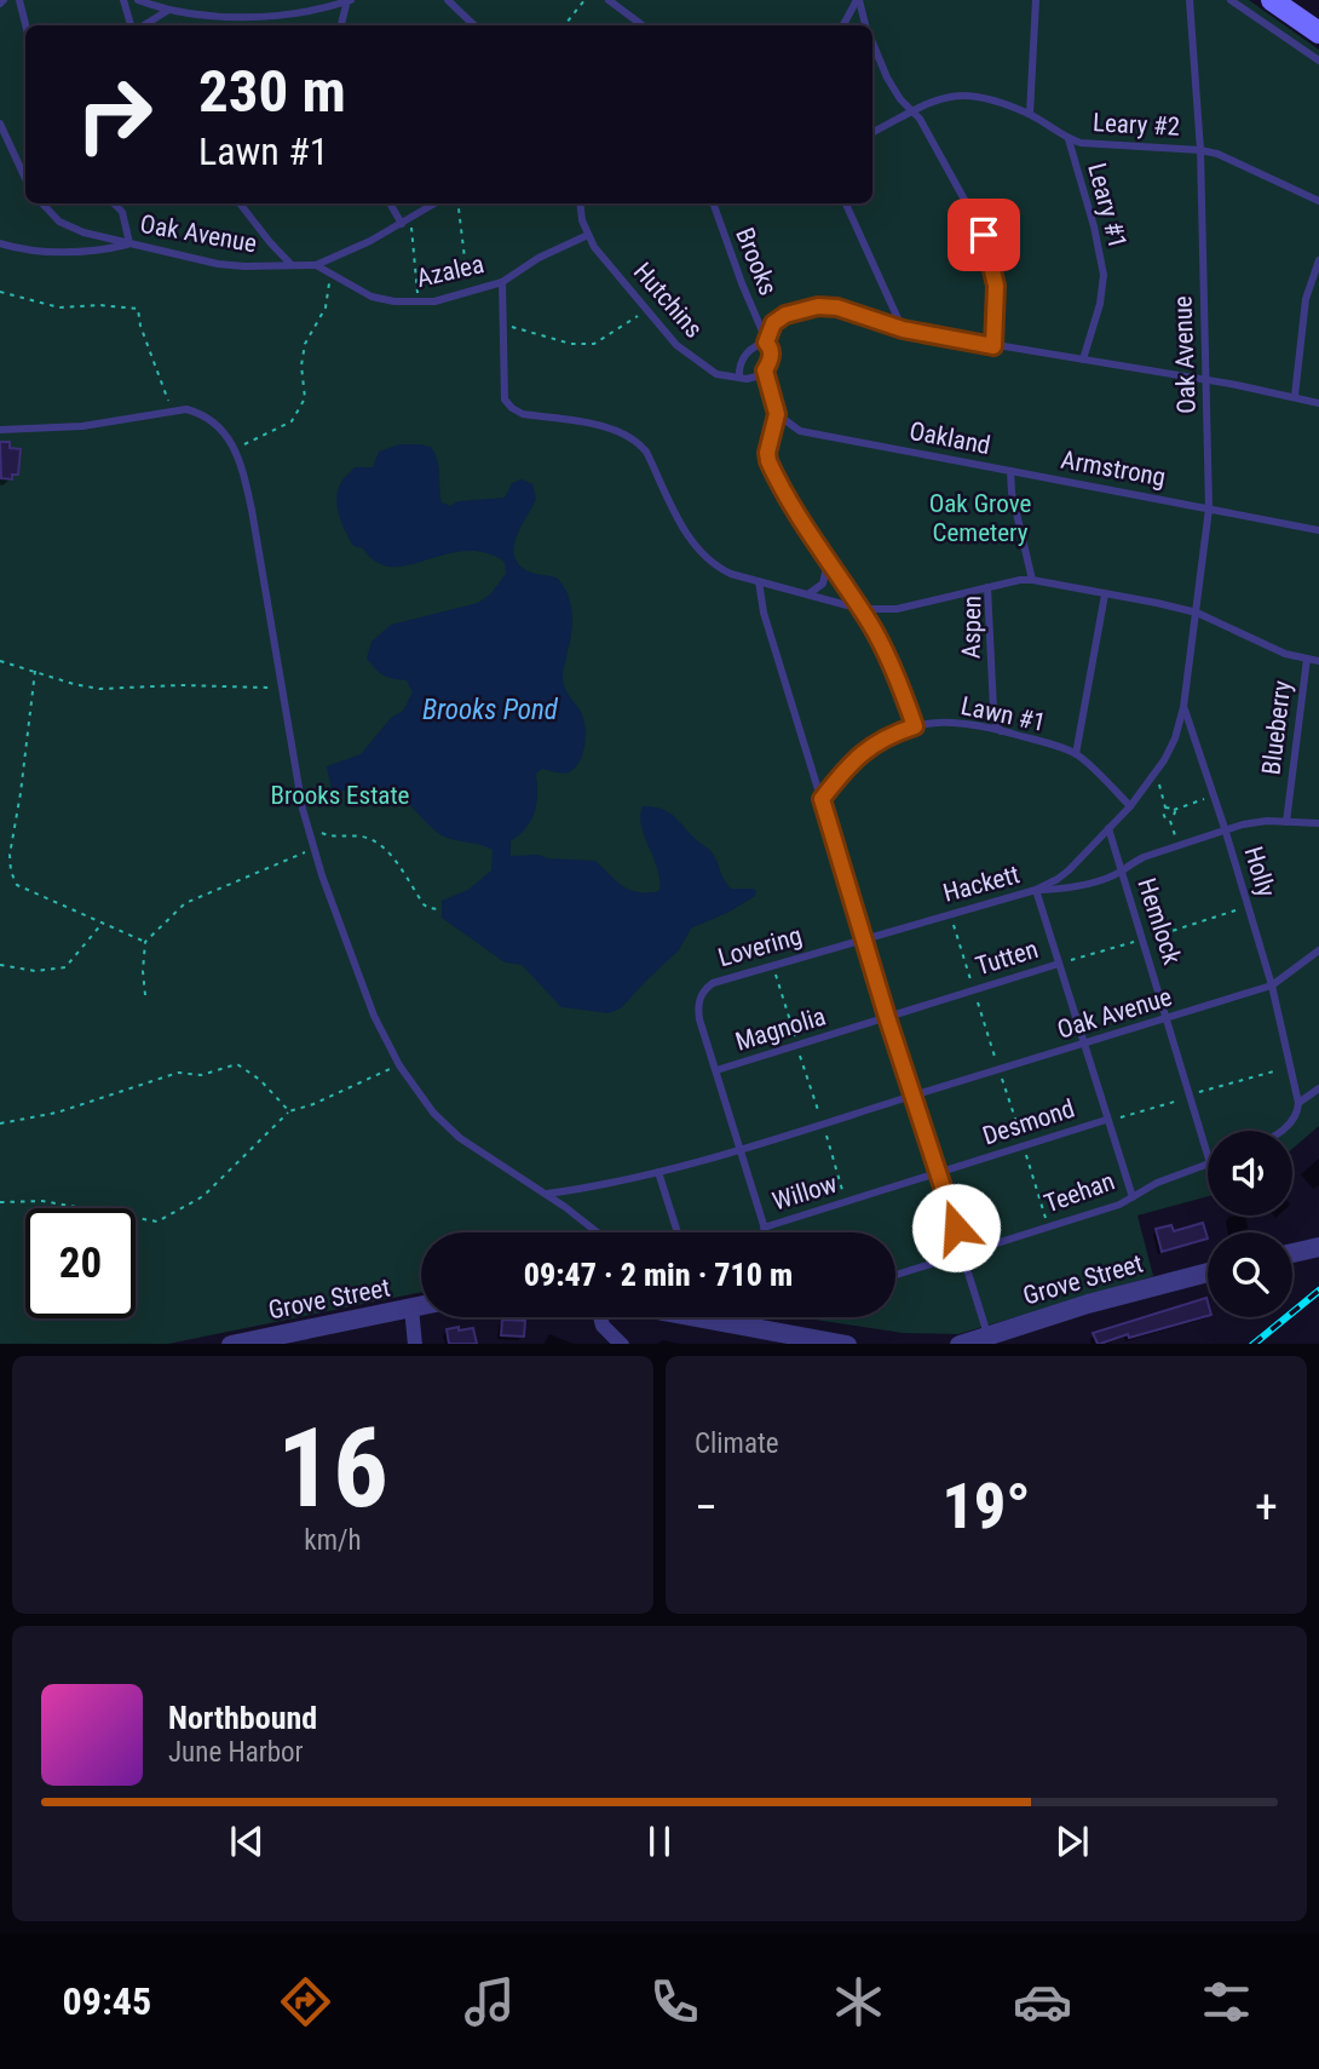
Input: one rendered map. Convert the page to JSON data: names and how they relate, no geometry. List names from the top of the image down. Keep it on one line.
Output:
{"streets":{"street":["Grove Street"],"lane":["Leary #2","Leary #1","Oak Avenue","Brooks","Azalea","Hutchins","Oakland","Armstrong","Aspen","Lawn #1","Blueberry","Holly","Hackett","Hemlock","Lovering","Tutten","Magnolia","Desmond","Willow","Teehan"]},"crossings":[["Leary #2","Leary #1"],["Leary #2","Oak Avenue"],["Oak Avenue","Azalea"],["Oak Avenue","Armstrong"],["Oak Avenue","Lawn #1"],["Oak Avenue","Blueberry"],["Oak Avenue","Holly"],["Oak Avenue","Hackett"],["Oak Avenue","Hemlock"],["Oak Avenue","Tutten"],["Oak Avenue","Magnolia"],["Oak Avenue","Desmond"],["Oak Avenue","Willow"],["Azalea","Hutchins"],["Oakland","Armstrong"],["Oakland","Aspen"],["Aspen","Lawn #1"],["Aspen","Blueberry"],["Holly","Hemlock"],["Hackett","Hemlock"],["Hackett","Lovering"],["Hackett","Tutten"],["Lovering","Magnolia"],["Tutten","Magnolia"],["Tutten","Desmond"],["Magnolia","Willow"],["Desmond","Willow"],["Desmond","Teehan"]],"water":["Brooks Pond"],"parks":["Oak Grove Cemetery","Brooks Estate"],"page":{"turn":["230 m","Lawn #1"],"limit":"20","trip":"09:47 · 2 min · 710 m","tile":[["16","km/h"],"Climate"],"heat":["−","19°","+"],"song":["Northbound","June Harbor"],"tabs":"09:45"}}
